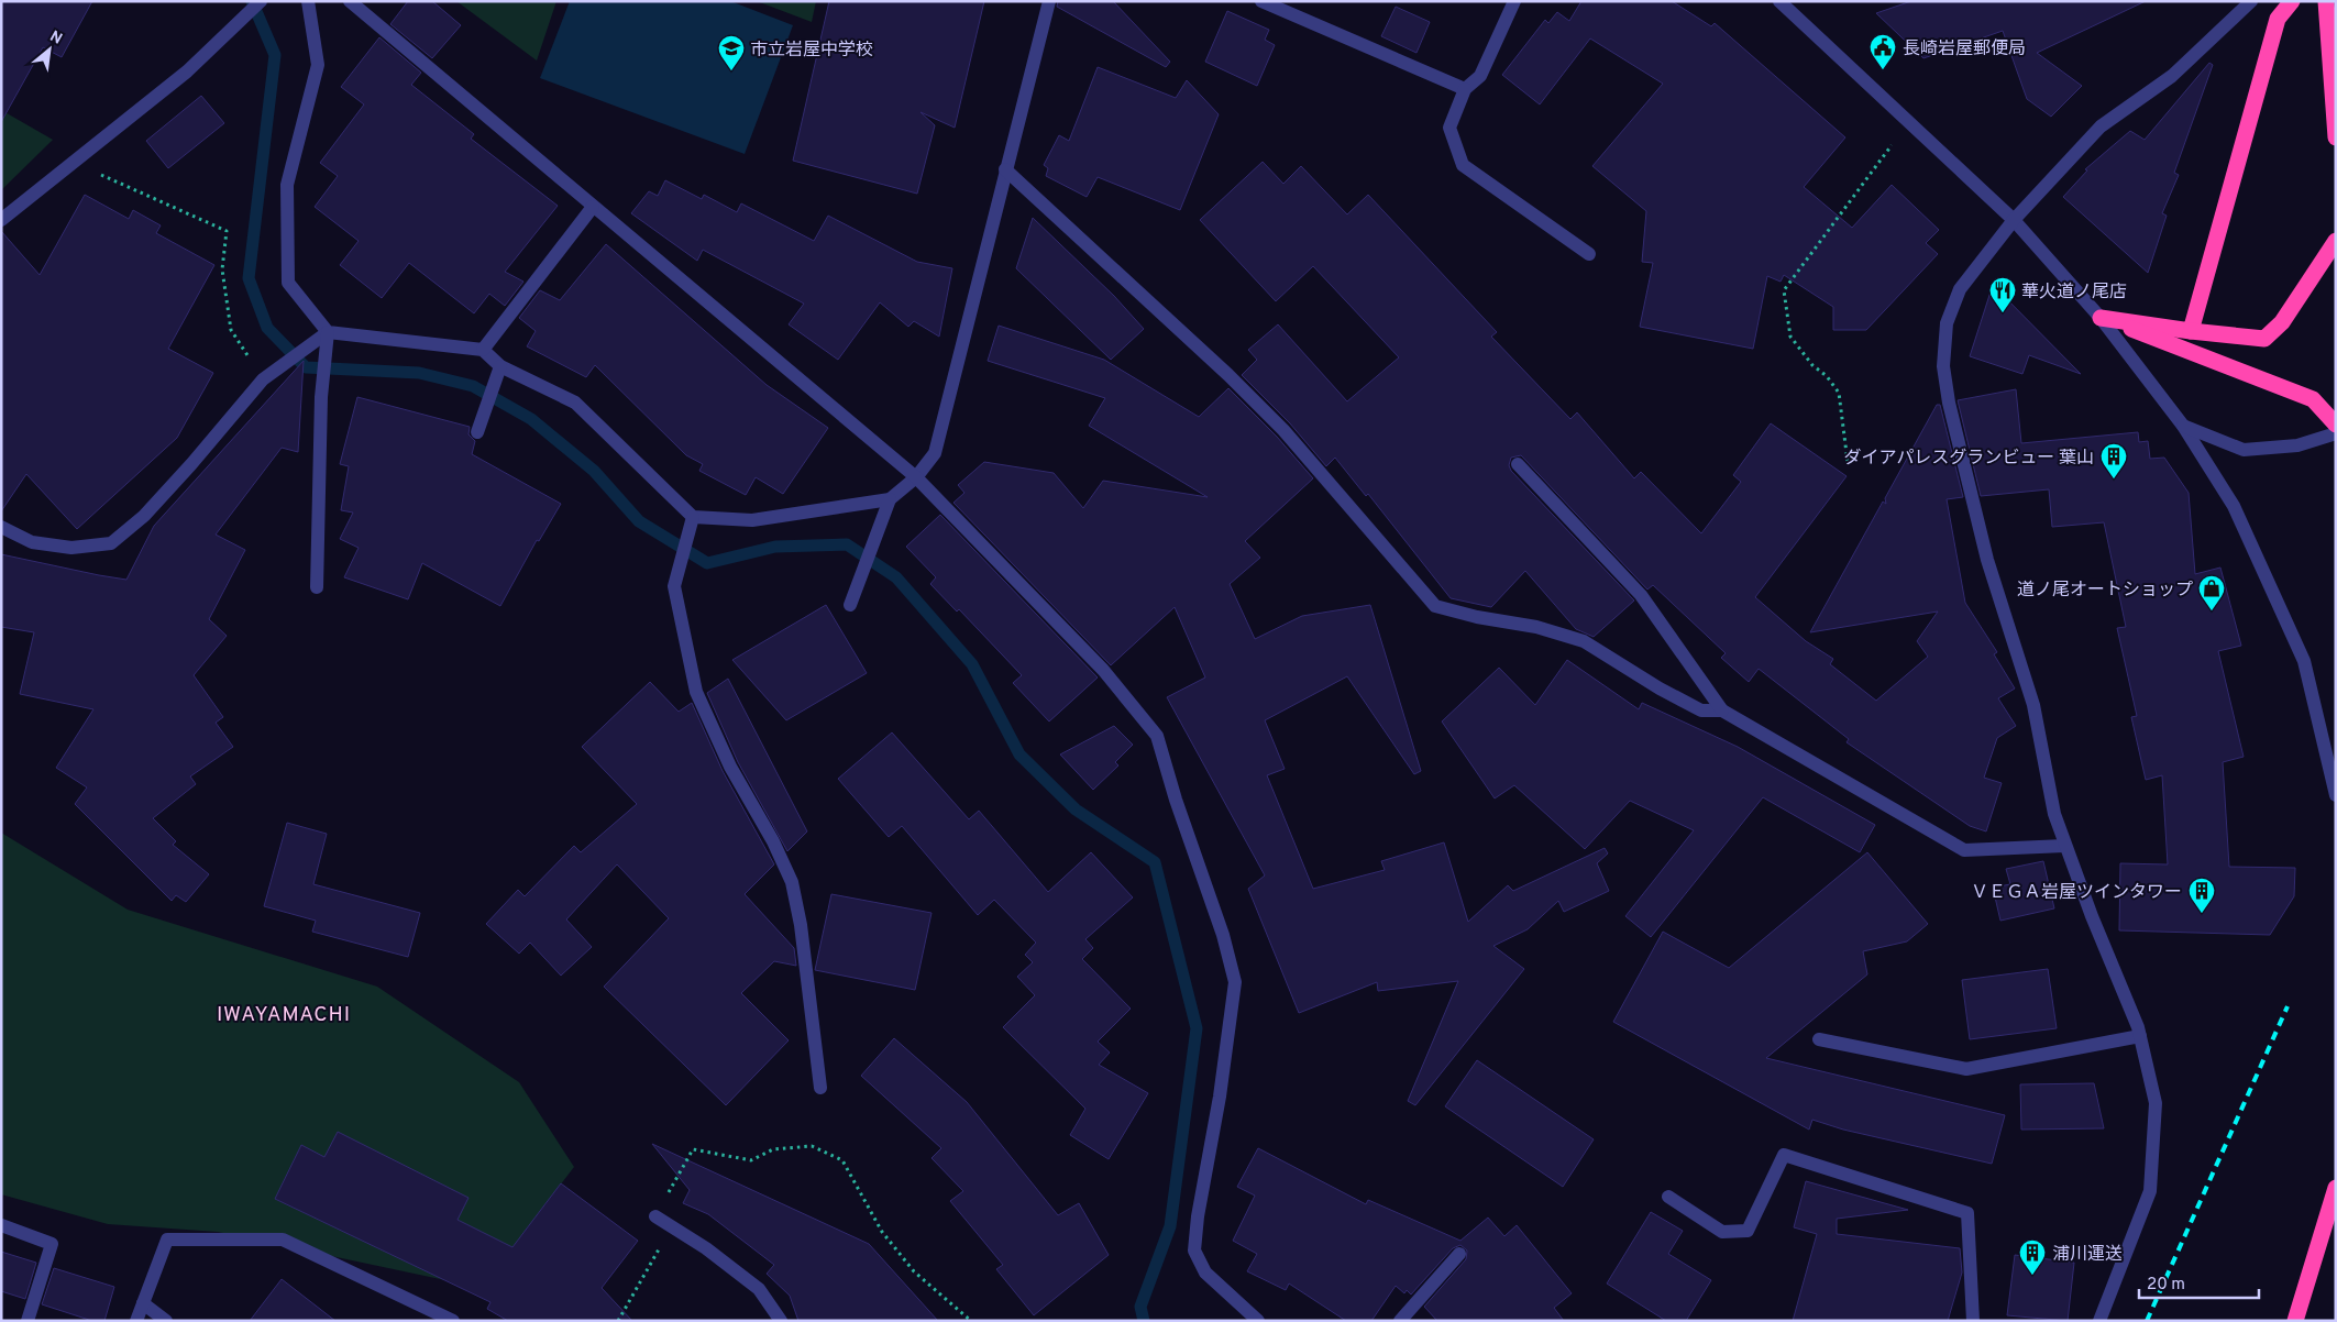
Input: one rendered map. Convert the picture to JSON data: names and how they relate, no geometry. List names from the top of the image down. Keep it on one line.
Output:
{"districts":["IWAYAMACHI"],"places":{"public building":["長崎岩屋郵便局"],"school or university":["市立岩屋中学校"],"restaurant":["華火道ノ尾店"],"building":["ダイアパレスグランビュー 葉山","ＶＥＧＡ岩屋ツインタワー","浦川運送"],"shop":["道ノ尾オートショップ"]},"scale_bar":"20 m","north":"top right"}
